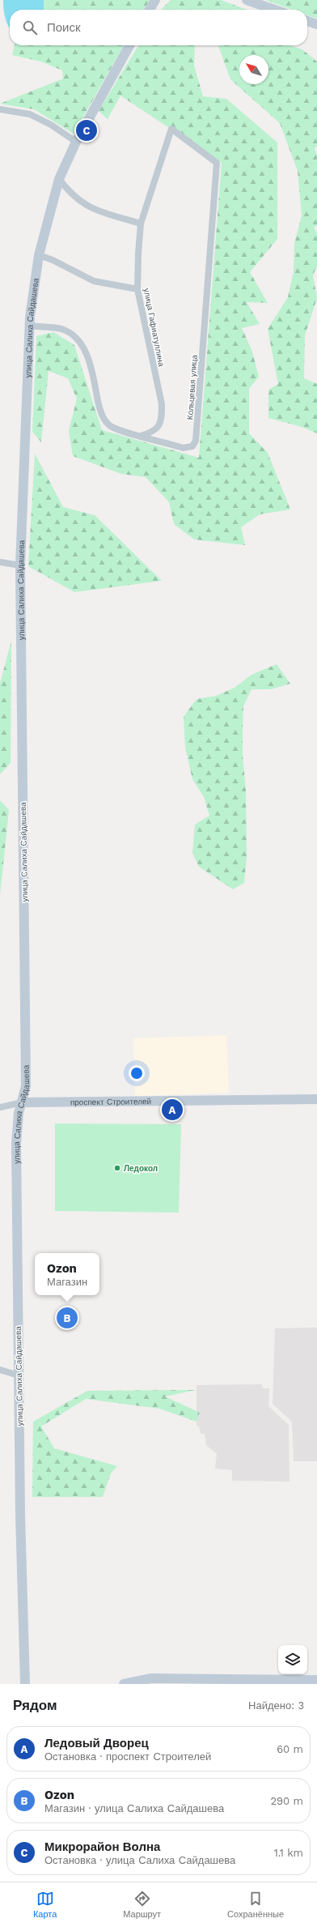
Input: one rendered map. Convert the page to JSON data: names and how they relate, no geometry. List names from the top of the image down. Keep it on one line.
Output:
{"streets":{"street":["улица Гафиатуллина","улица Салиха Сайдашева","Кольцевая улица","проспект Строителей"]},"crossings":[["улица Гафиатуллина","Кольцевая улица"],["улица Салиха Сайдашева","Кольцевая улица"],["улица Салиха Сайдашева","проспект Строителей"]],"places":["Ледокол"],"north":"top left","page":{"search":"Поиск","pins":["C","A","B"],"popup":["Ozon","Магазин"],"heading":["Рядом","Найдено: 3"],"list":[{"mark":"A","name":"Ледовый Дворец","note":"Остановка · проспект Строителей","value":"60 m"},{"mark":"B","name":"Ozon","note":"Магазин · улица Салиха Сайдашева","value":"290 m"},{"mark":"C","name":"Микрорайон Волна","note":"Остановка · улица Салиха Сайдашева","value":"1.1 km"}],"nav":["Карта","Маршрут","Сохранённые"]}}
